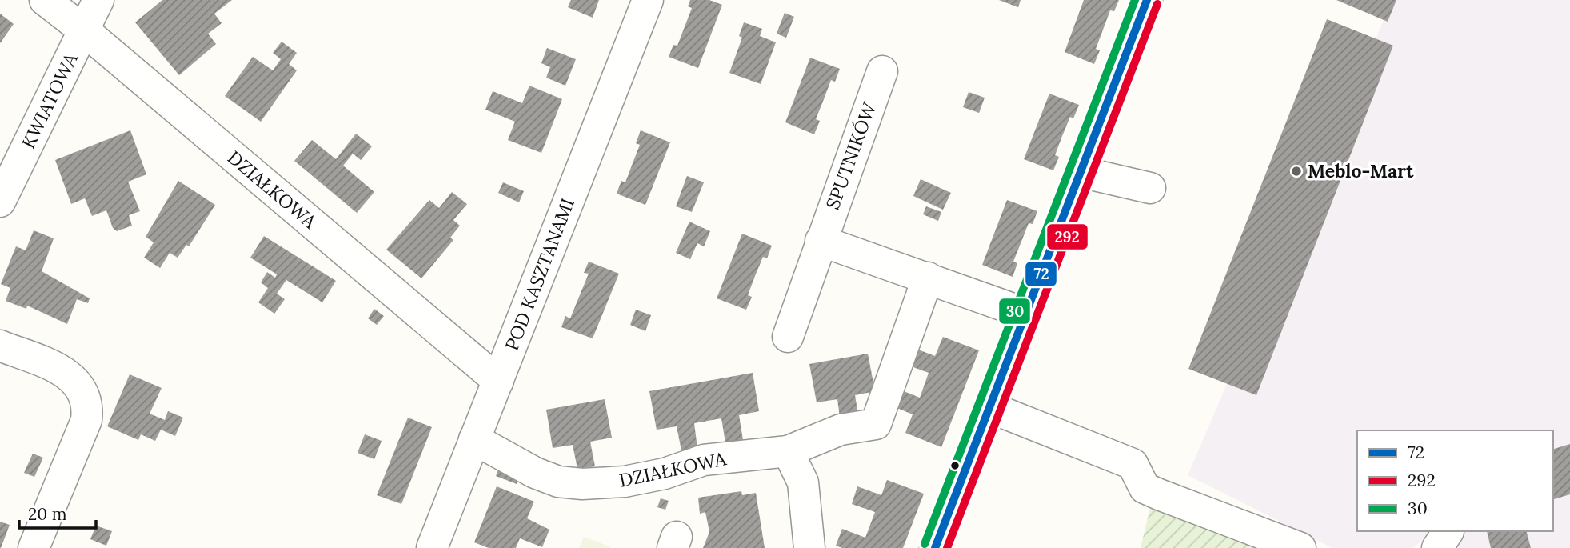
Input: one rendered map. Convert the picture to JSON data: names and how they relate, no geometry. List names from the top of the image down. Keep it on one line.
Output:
{"streets":{"street":["KWIATOWA","SPUTNIKÓW","DZIAŁKOWA","POD KASZTANAMI"]},"crossings":[["KWIATOWA","DZIAŁKOWA"],["DZIAŁKOWA","POD KASZTANAMI"]],"places":["Meblo-Mart"],"lines":["transit line 72","transit line 30","transit line 292"],"legend":["72","292","30"],"scale_bar":"20 m"}
